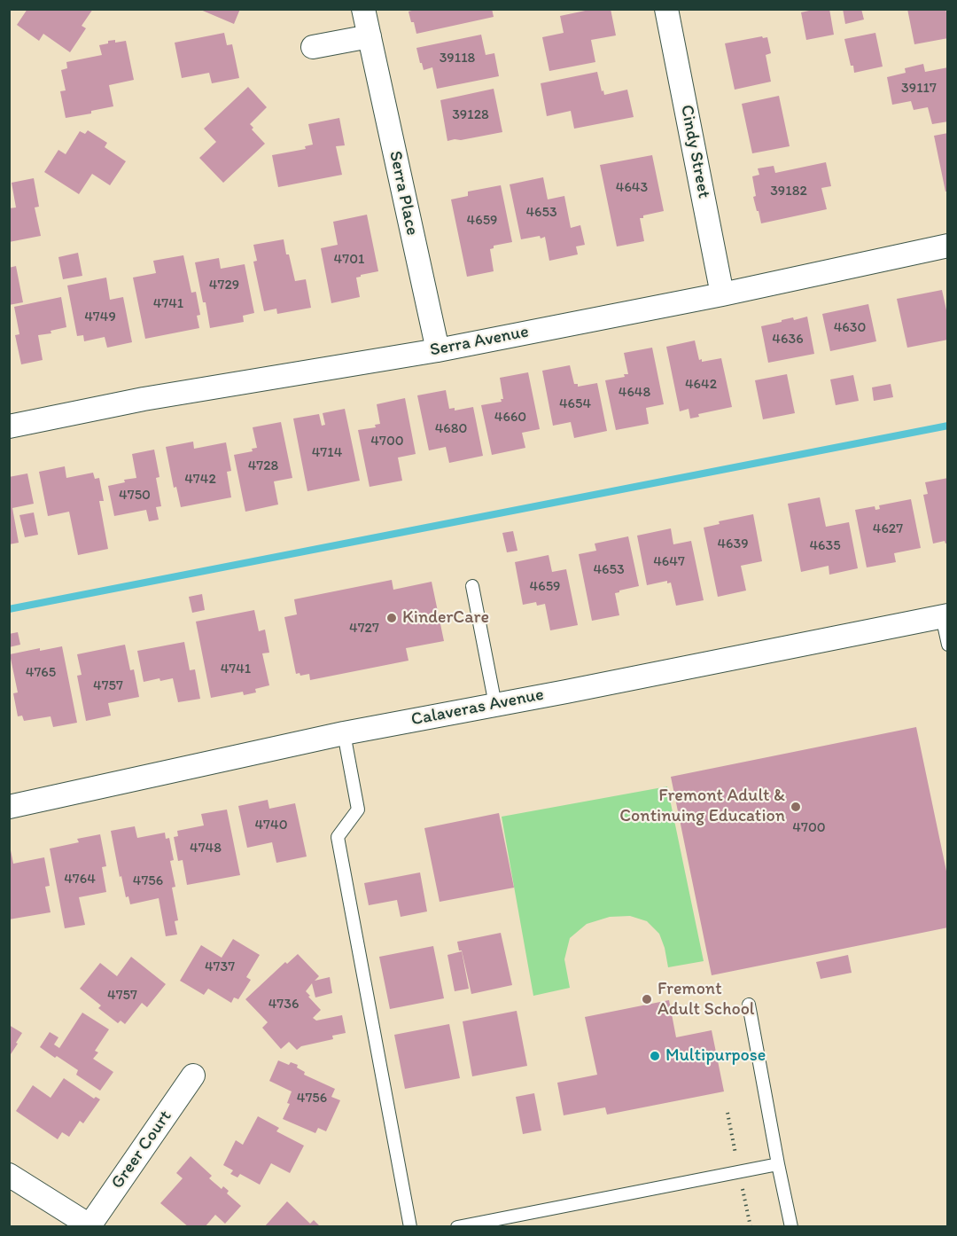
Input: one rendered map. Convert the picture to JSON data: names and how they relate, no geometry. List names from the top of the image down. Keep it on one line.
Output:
{"streets":{"street":["Cindy Street","Serra Place","Serra Avenue","Calaveras Avenue","Greer Court"]},"crossings":[["Cindy Street","Serra Avenue"],["Serra Place","Serra Avenue"]],"places":["KinderCare","Fremont Adult & Continuing Education","Fremont Adult School","Multipurpose"],"house_numbers":["39118","39117","39128","4643","39182","4653","4659","4701","4729","4741","4749","4630","4636","4642","4648","4654","4660","4680","4700","4714","4728","4742","4750","4627","4639","4635","4647","4653","4659","4727","4741","4765","4757","4740","4700","4748","4764","4756","4737","4757","4736","4756"]}
